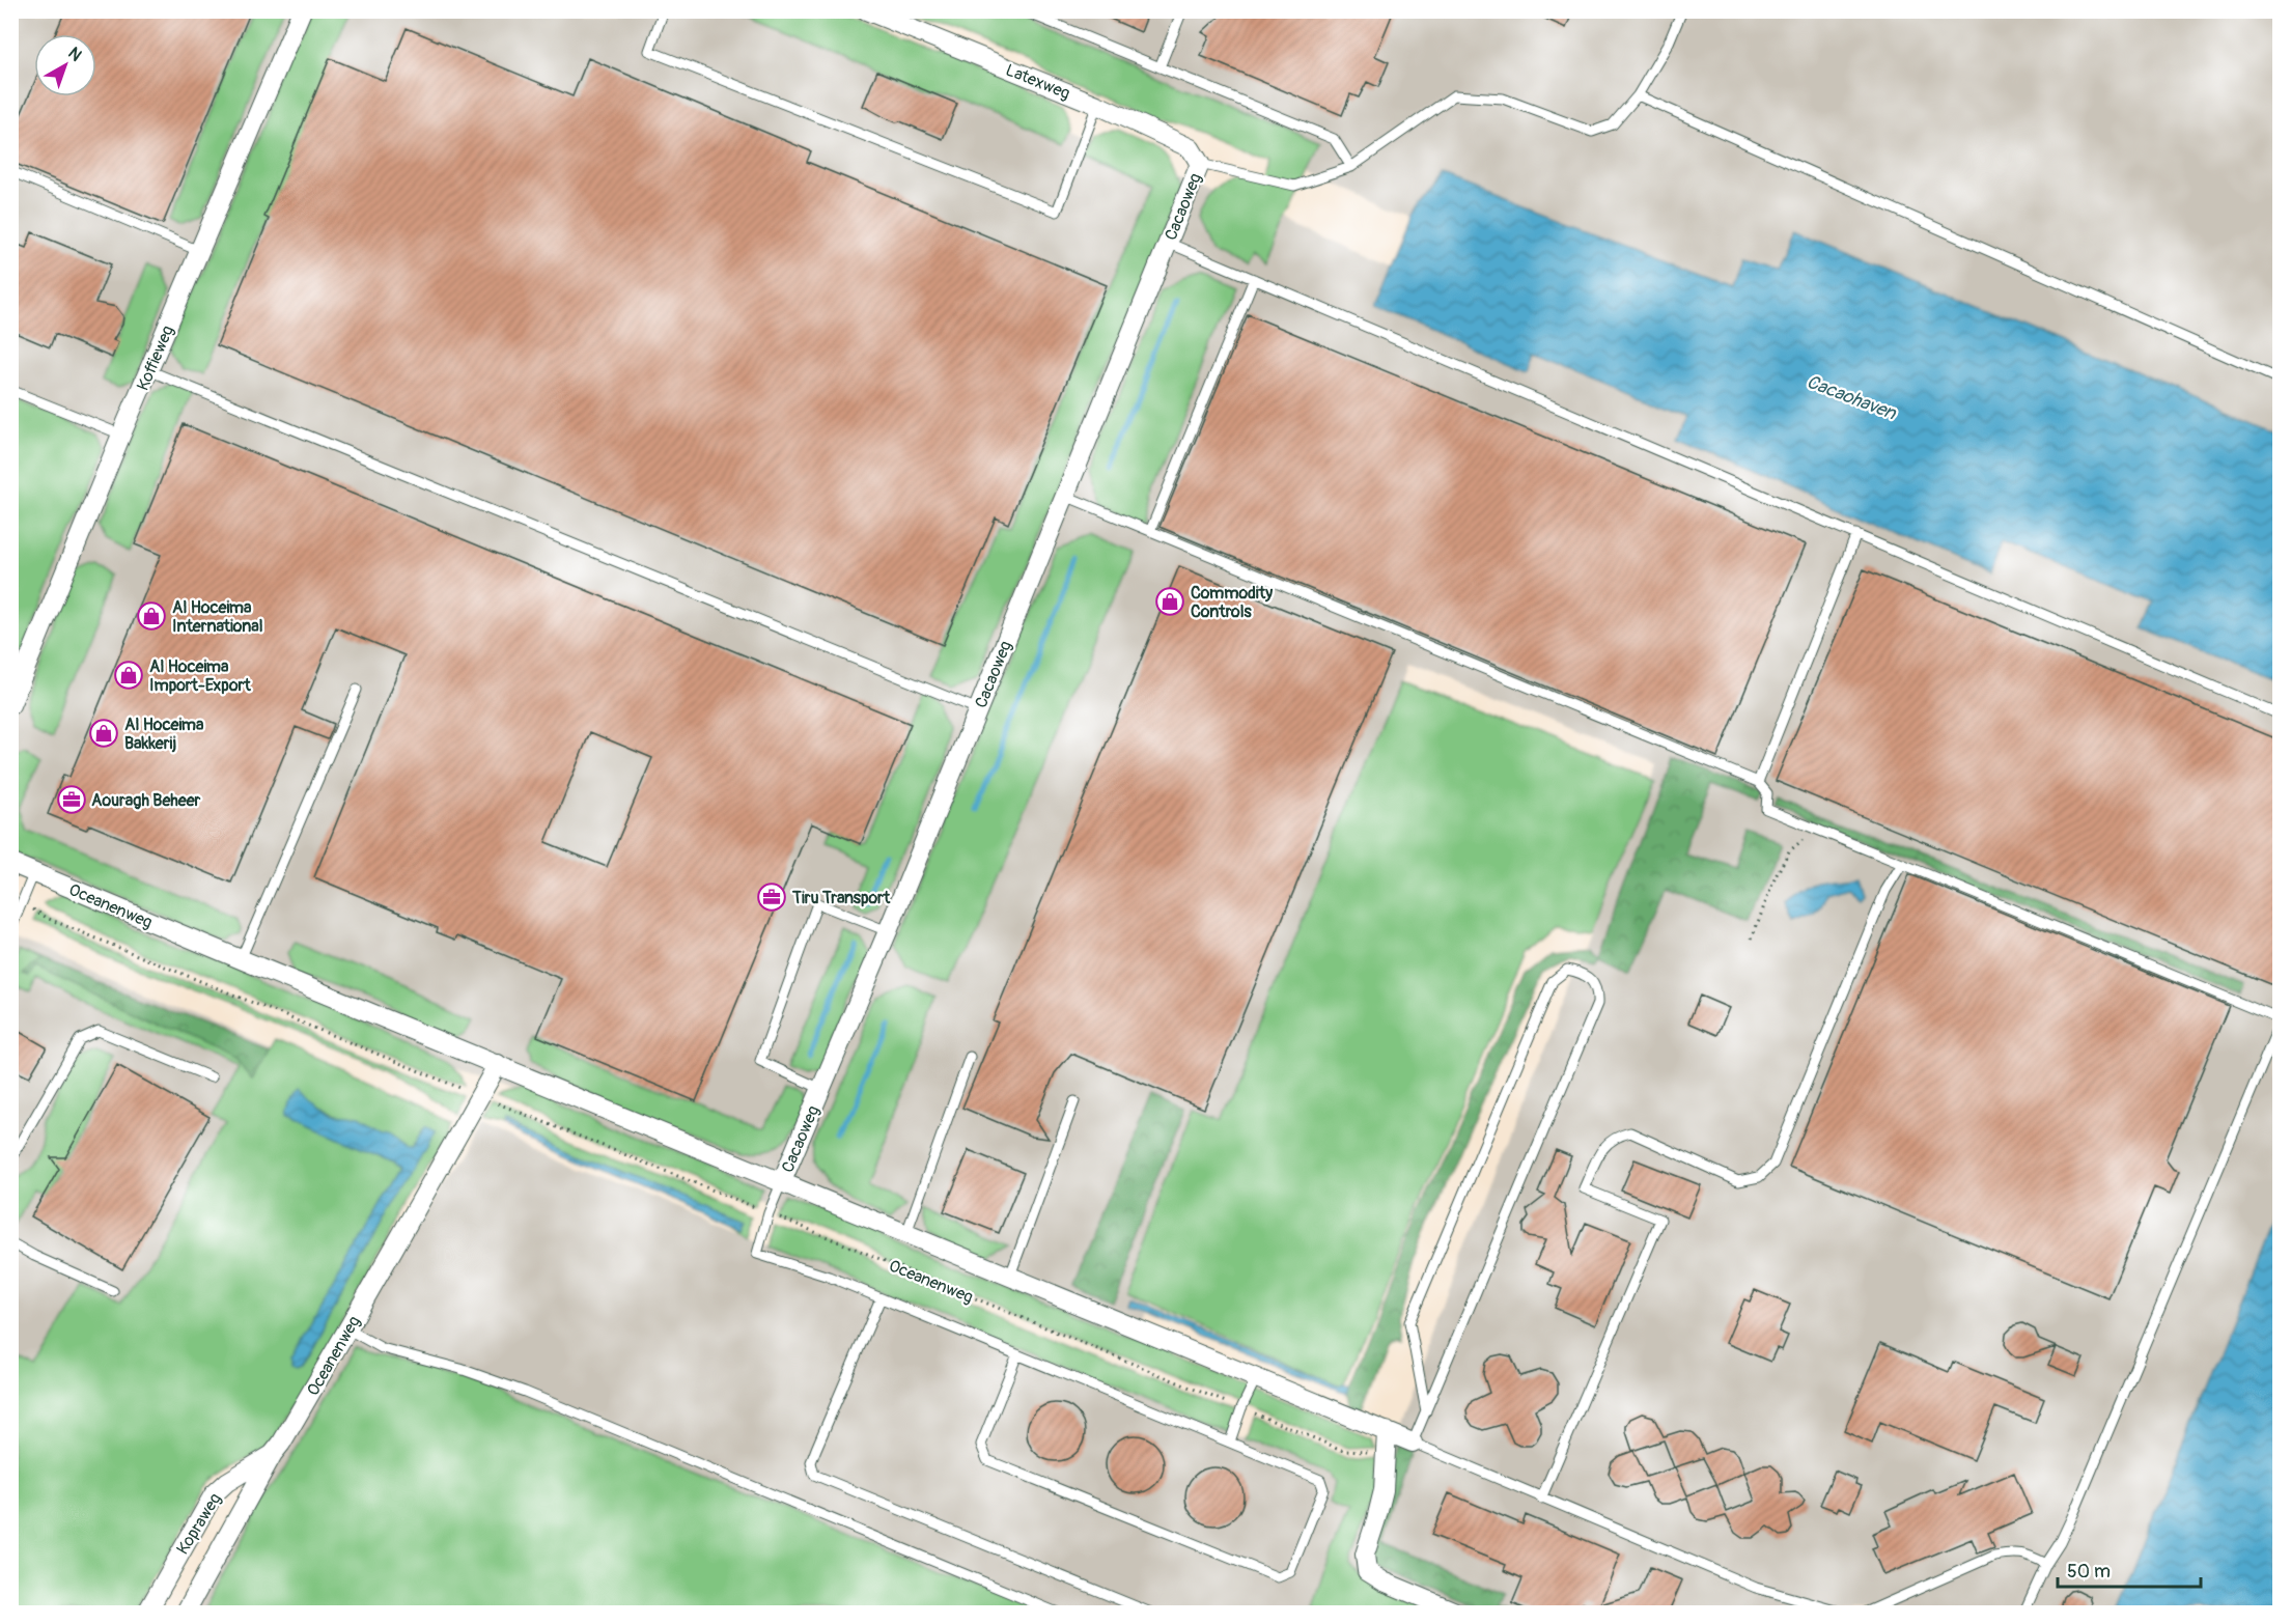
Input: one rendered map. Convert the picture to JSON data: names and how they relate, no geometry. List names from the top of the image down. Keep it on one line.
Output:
{"streets":{"street":["Latexweg","Cacaoweg","Koffieweg","Oceanenweg","Kopraweg"]},"crossings":[["Latexweg","Cacaoweg"],["Cacaoweg","Oceanenweg"],["Oceanenweg","Kopraweg"]],"water":["Cacaohaven"],"places":{"shop":["Commodity Controls","Al Hoceima International","Al Hoceima Import-Export","Al Hoceima Bakkerij"],"office":["Aouragh Beheer","Tiru Transport"]},"scale_bar":"50 m","north":"top right"}
